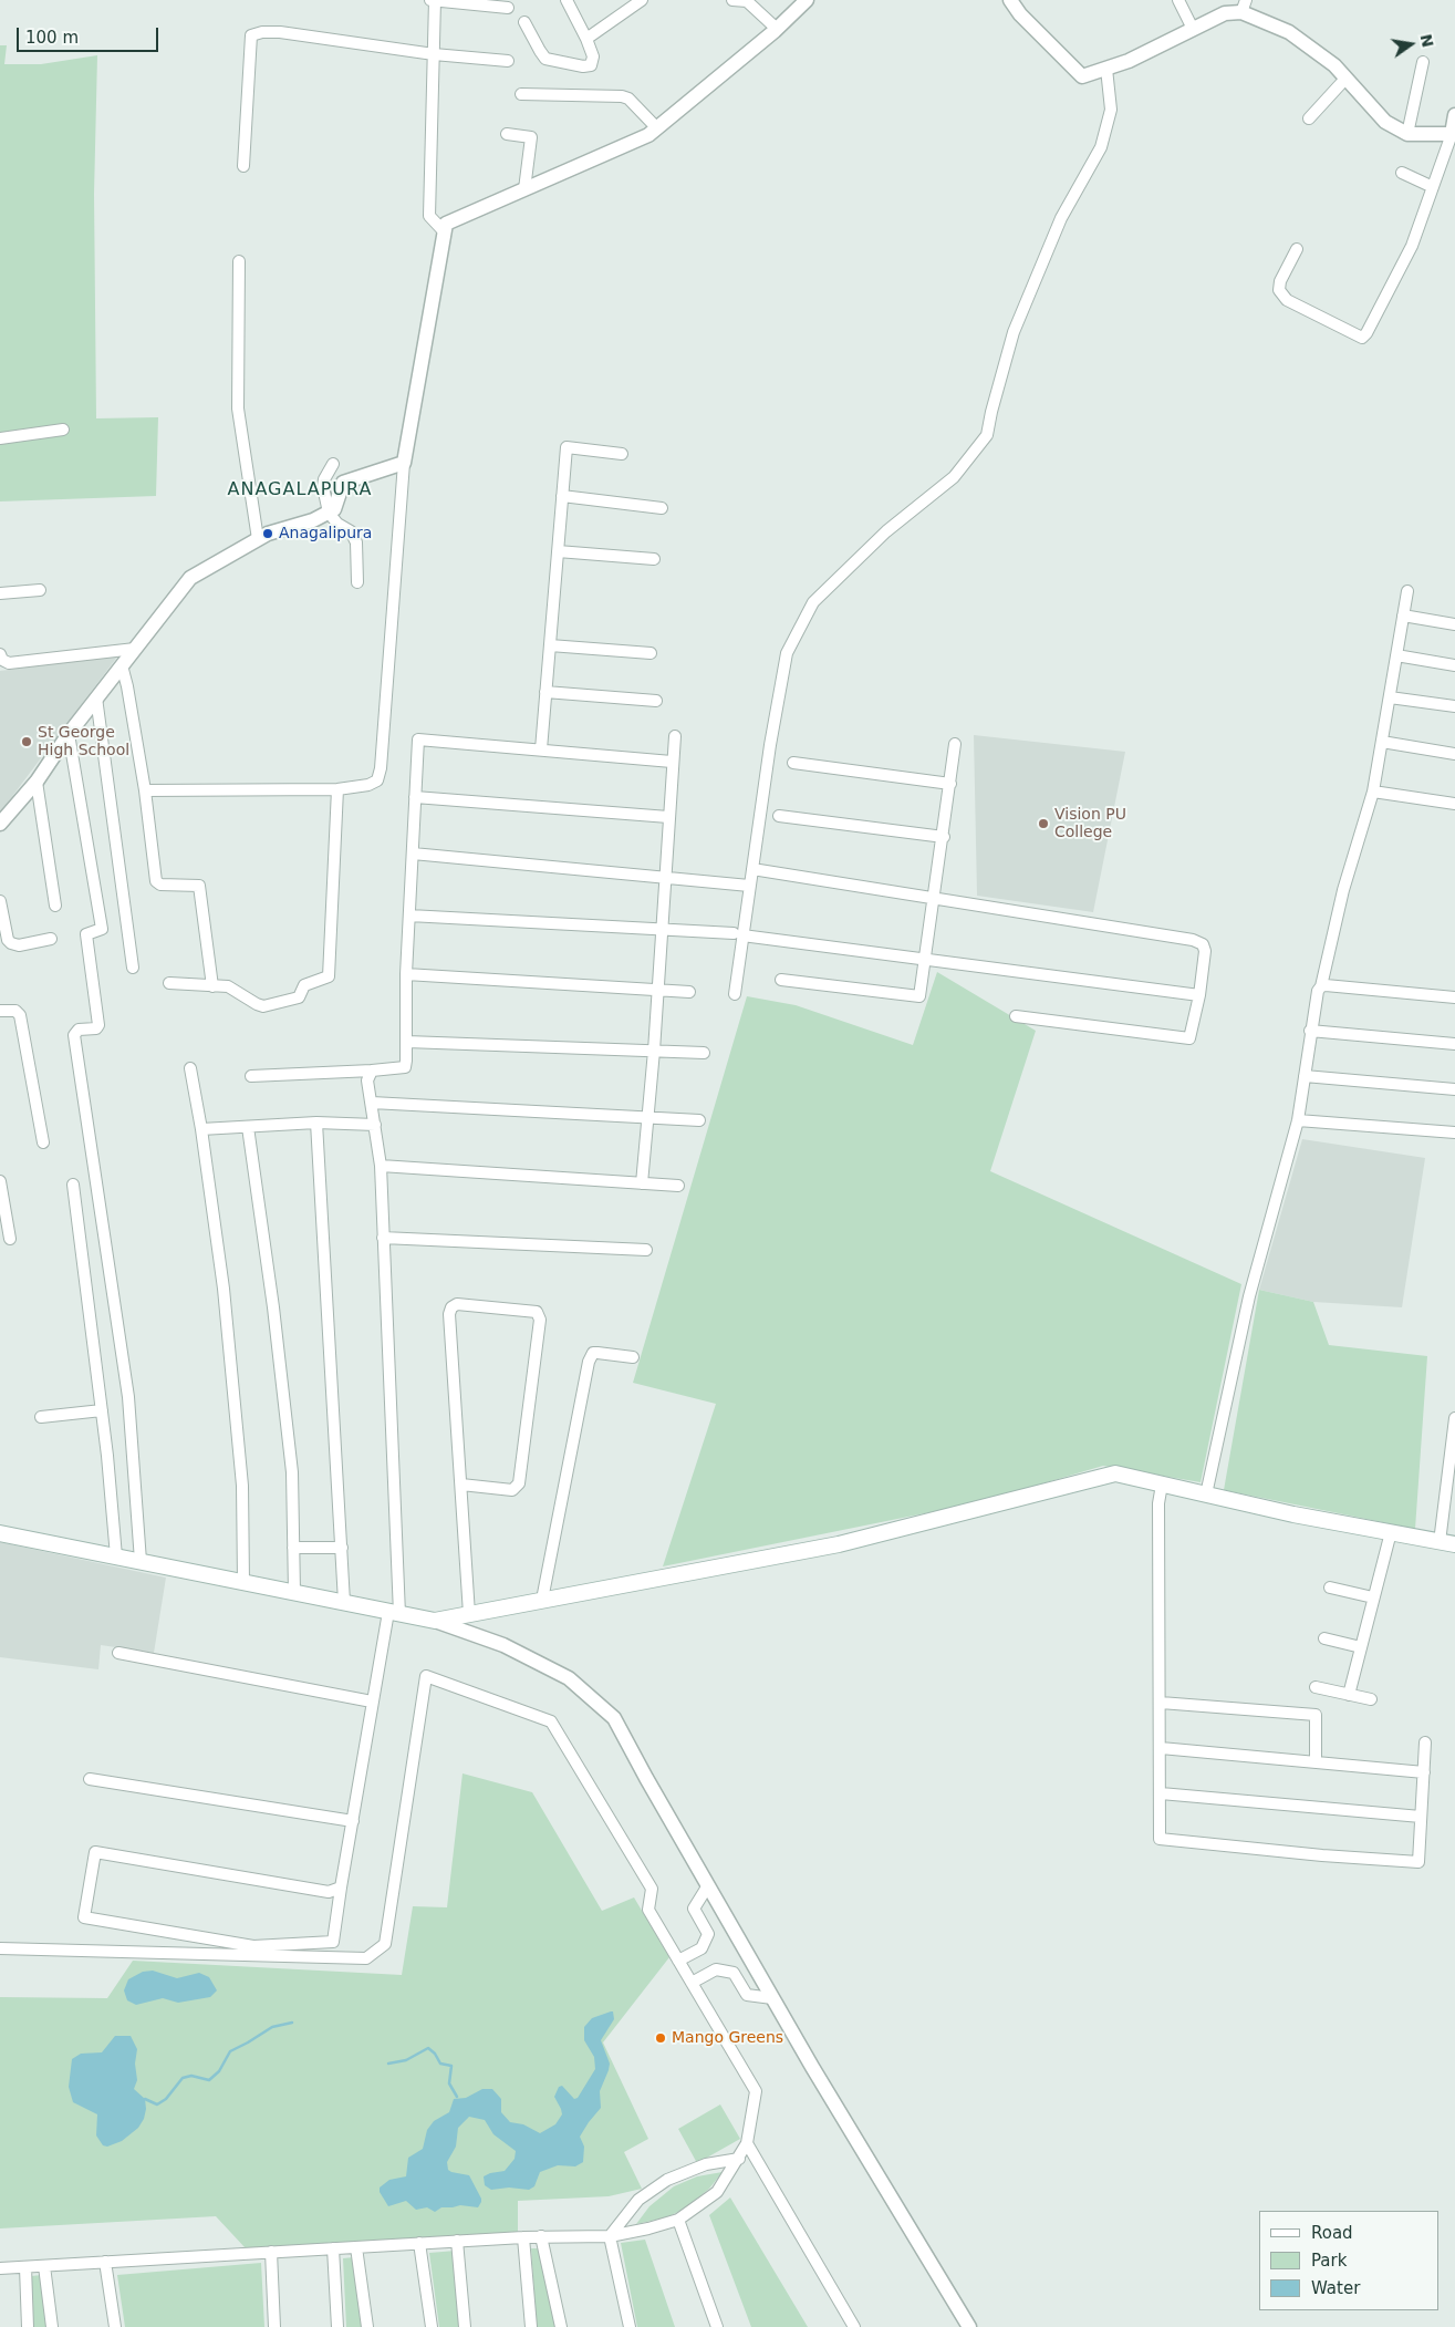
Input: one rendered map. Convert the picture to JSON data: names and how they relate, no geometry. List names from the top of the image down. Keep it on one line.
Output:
{"districts":["ANAGALAPURA"],"places":["Anagalipura","St George High School","Vision PU College","Mango Greens"],"legend":["Road","Park","Water"],"scale_bar":"100 m","north":"right"}
